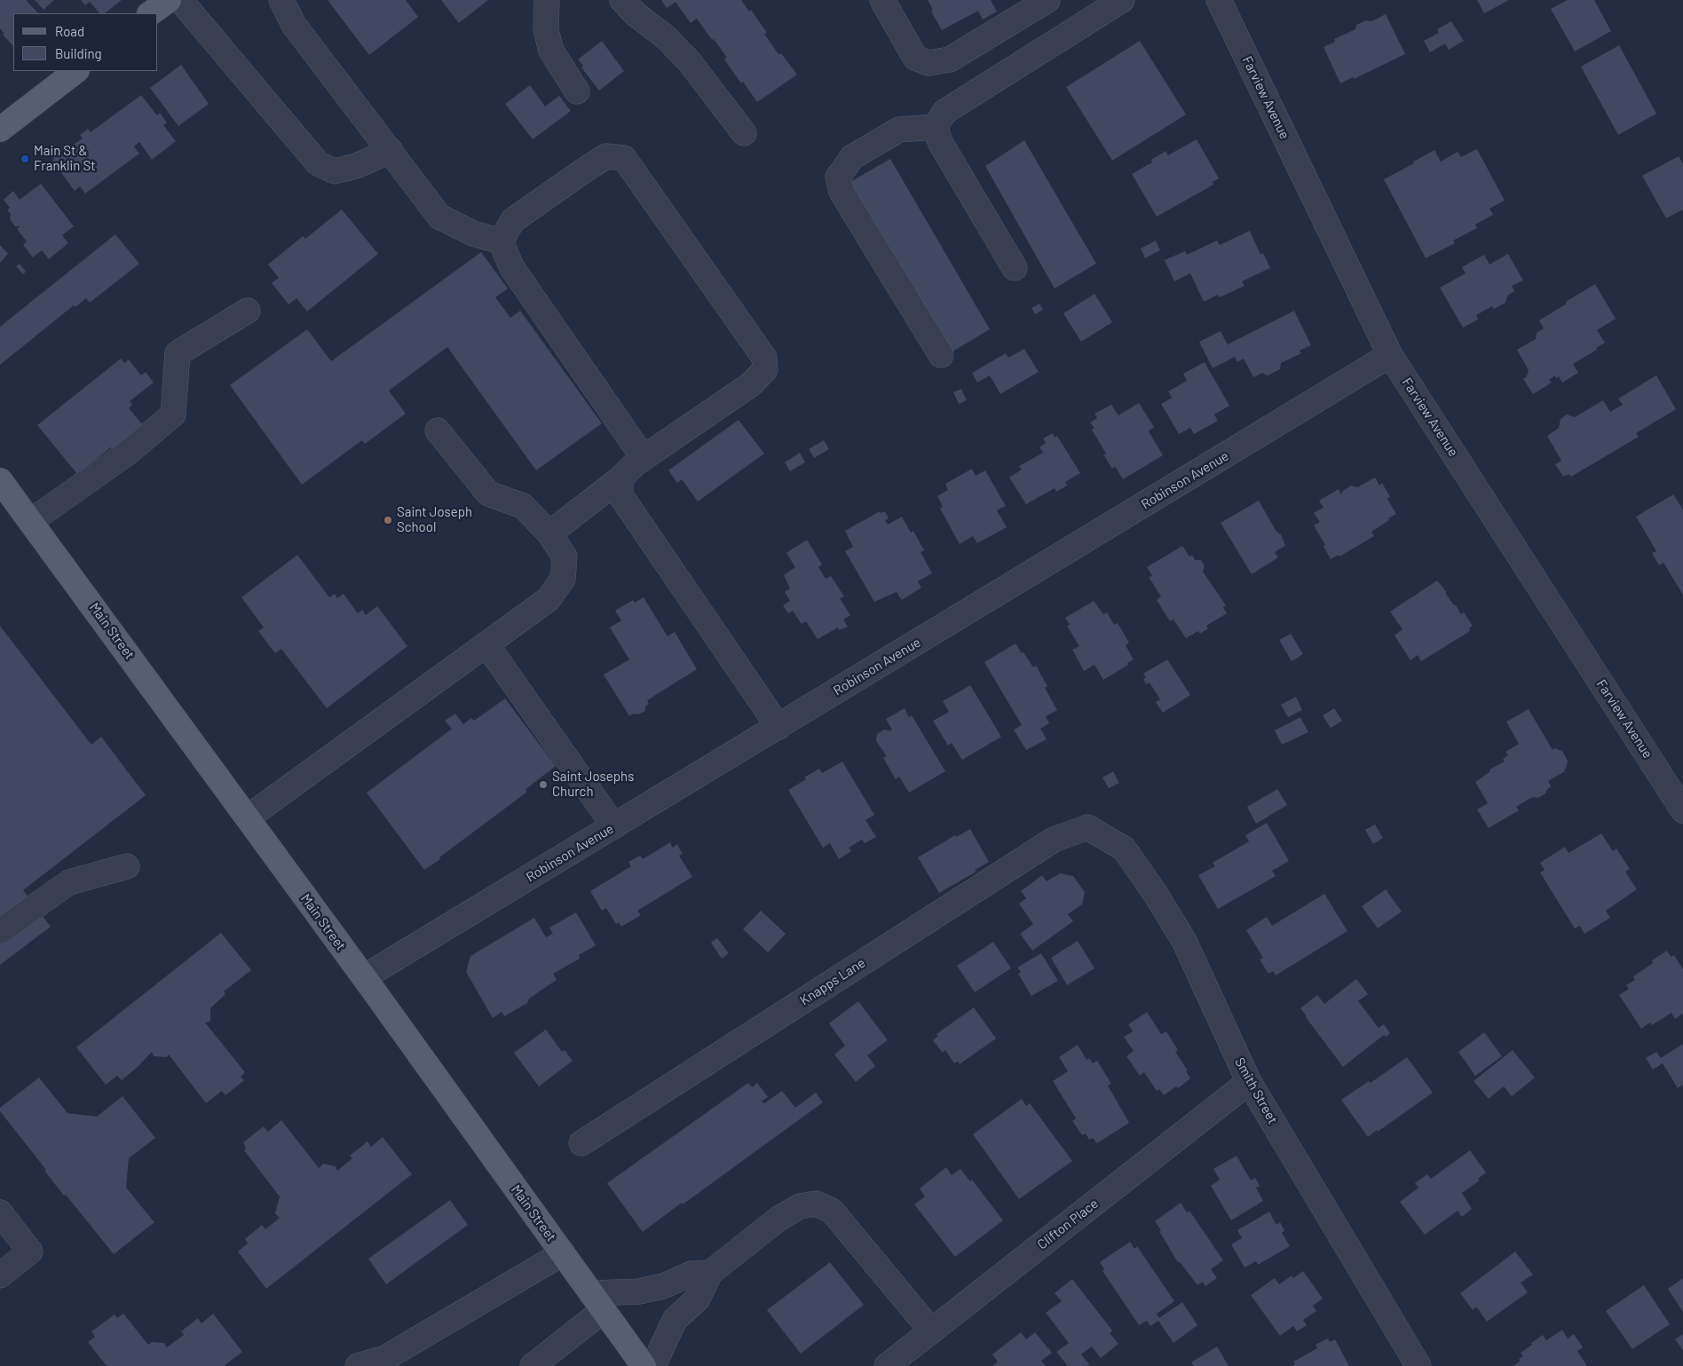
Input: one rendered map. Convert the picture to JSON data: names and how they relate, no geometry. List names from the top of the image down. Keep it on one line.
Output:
{"streets":{"main road":["Main Street"],"street":["Farview Avenue","Robinson Avenue","Knapps Lane","Smith Street","Clifton Place"]},"crossings":[["Farview Avenue","Robinson Avenue"],["Robinson Avenue","Main Street"],["Knapps Lane","Smith Street"],["Smith Street","Clifton Place"]],"places":["Main St & Franklin St","Saint Joseph School","Saint Josephs Church"],"legend":["Road","Building"]}
